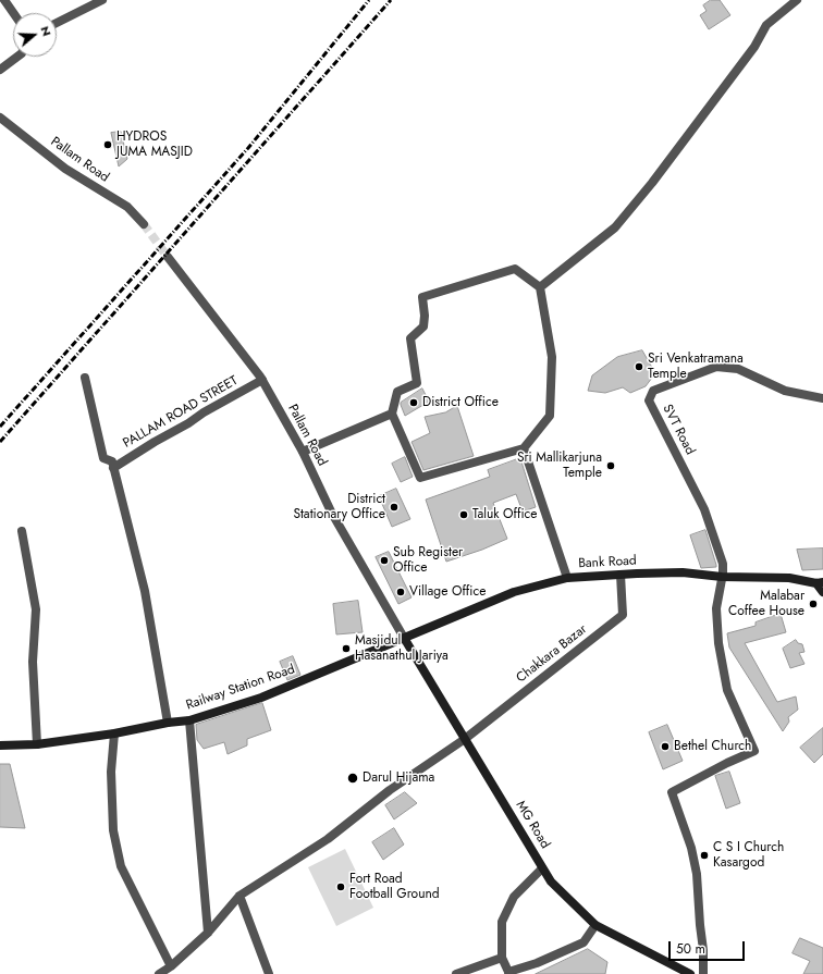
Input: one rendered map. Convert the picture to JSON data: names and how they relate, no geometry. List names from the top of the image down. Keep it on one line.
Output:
{"streets":{"main road":["Bank Road","Railway Station Road","MG Road"],"street":["Pallam Road","PALLAM ROAD STREET","SVT Road","Chakkara Bazar"]},"crossings":[["Pallam Road","PALLAM ROAD STREET"],["Pallam Road","Bank Road"],["Pallam Road","Railway Station Road"],["Pallam Road","MG Road"],["SVT Road","Bank Road"],["Bank Road","Chakkara Bazar"],["Bank Road","Railway Station Road"],["Bank Road","MG Road"],["Chakkara Bazar","MG Road"],["Railway Station Road","MG Road"]],"places":["HYDROS JUMA MASJID","Sri Venkatramana Temple","District Office","Sri Mallikarjuna Temple","District Stationary Office","Taluk Office","Sub Register Office","Village Office","Malabar Coffee House","Masjidul Hasanathul Jariya","Bethel Church","Darul Hijama","C S I Church Kasargod","Fort Road Football Ground"],"scale_bar":"50 m","north":"right"}
